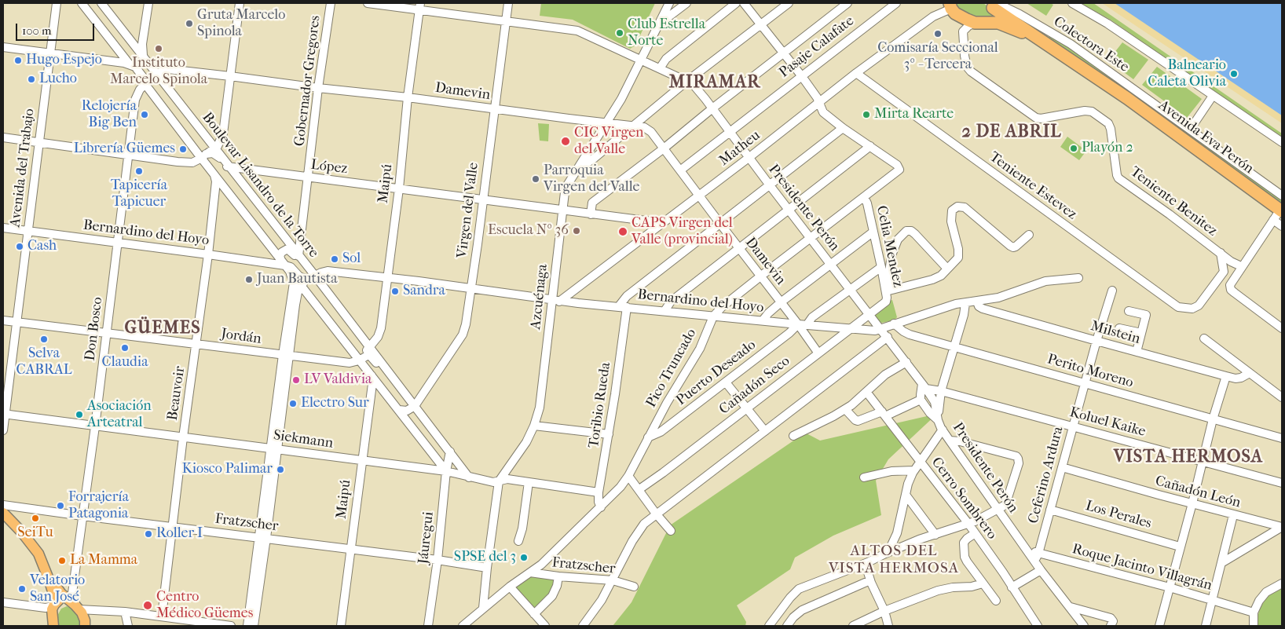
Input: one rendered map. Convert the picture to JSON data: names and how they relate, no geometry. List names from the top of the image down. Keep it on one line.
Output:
{"streets":{"highway":["Avenida Eva Perón"],"street":["Colectora Este","Pasaje Calafate","Gobernador Gregores","Damevin","Matheu","López","Avenida del Trabajo","Maipú","Boulevar Lisandro de la Torre","Teniente Estevez","Teniente Benitez","Presidente Perón","Virgen del Valle","Bernardino del Hoyo","Celia Mendez","Azcuénaga","Don Bosco","Milstein","Jordán","Pico Truncado","Perito Moreno","Puerto Deseado","Cañadón Seco","Beauvoir","Toribio Rueda","Koluel Kaike","Siekmann","Ceferino Ardura","Cañadón León","Cerro Sombrero","Los Perales","Fratzscher","Jáuregui","Roque Jacinto Villagrán"]},"crossings":[["Colectora Este","Avenida Eva Perón"],["Pasaje Calafate","Damevin"],["Pasaje Calafate","Presidente Perón"],["Gobernador Gregores","Damevin"],["Gobernador Gregores","López"],["Gobernador Gregores","Boulevar Lisandro de la Torre"],["Damevin","Matheu"],["Damevin","Maipú"],["Damevin","Boulevar Lisandro de la Torre"],["Damevin","Virgen del Valle"],["Damevin","Bernardino del Hoyo"],["Damevin","Azcuénaga"],["Damevin","Don Bosco"],["Damevin","Pico Truncado"],["Damevin","Puerto Deseado"],["Damevin","Cañadón Seco"],["Avenida Eva Perón","Matheu"],["Avenida Eva Perón","Teniente Benitez"],["Matheu","López"],["Matheu","Teniente Estevez"],["Matheu","Presidente Perón"],["Matheu","Bernardino del Hoyo"],["Matheu","Azcuénaga"],["López","Maipú"],["López","Boulevar Lisandro de la Torre"],["López","Virgen del Valle"],["López","Azcuénaga"],["Avenida del Trabajo","Bernardino del Hoyo"],["Avenida del Trabajo","Jordán"],["Avenida del Trabajo","Siekmann"],["Maipú","Boulevar Lisandro de la Torre"],["Maipú","Presidente Perón"],["Maipú","Bernardino del Hoyo"],["Maipú","Jordán"],["Maipú","Siekmann"],["Maipú","Fratzscher"],["Boulevar Lisandro de la Torre","Virgen del Valle"],["Boulevar Lisandro de la Torre","Bernardino del Hoyo"],["Boulevar Lisandro de la Torre","Don Bosco"],["Boulevar Lisandro de la Torre","Jordán"],["Boulevar Lisandro de la Torre","Beauvoir"],["Boulevar Lisandro de la Torre","Siekmann"],["Boulevar Lisandro de la Torre","Jáuregui"],["Presidente Perón","Virgen del Valle"],["Presidente Perón","Bernardino del Hoyo"],["Presidente Perón","Azcuénaga"],["Presidente Perón","Pico Truncado"],["Presidente Perón","Puerto Deseado"],["Presidente Perón","Cañadón Seco"],["Presidente Perón","Koluel Kaike"],["Presidente Perón","Ceferino Ardura"],["Presidente Perón","Roque Jacinto Villagrán"],["Virgen del Valle","Bernardino del Hoyo"],["Bernardino del Hoyo","Azcuénaga"],["Bernardino del Hoyo","Don Bosco"],["Bernardino del Hoyo","Milstein"],["Bernardino del Hoyo","Pico Truncado"],["Bernardino del Hoyo","Perito Moreno"],["Bernardino del Hoyo","Puerto Deseado"],["Bernardino del Hoyo","Cañadón Seco"],["Bernardino del Hoyo","Beauvoir"],["Bernardino del Hoyo","Toribio Rueda"],["Celia Mendez","Pico Truncado"],["Celia Mendez","Puerto Deseado"],["Celia Mendez","Cañadón Seco"],["Azcuénaga","Pico Truncado"],["Azcuénaga","Siekmann"],["Azcuénaga","Fratzscher"],["Don Bosco","Jordán"],["Don Bosco","Siekmann"],["Don Bosco","Fratzscher"],["Milstein","Ceferino Ardura"],["Jordán","Beauvoir"],["Pico Truncado","Puerto Deseado"],["Pico Truncado","Toribio Rueda"],["Pico Truncado","Fratzscher"],["Perito Moreno","Ceferino Ardura"],["Beauvoir","Siekmann"],["Beauvoir","Fratzscher"],["Toribio Rueda","Siekmann"],["Koluel Kaike","Ceferino Ardura"],["Siekmann","Jáuregui"],["Ceferino Ardura","Cañadón León"],["Ceferino Ardura","Los Perales"],["Ceferino Ardura","Roque Jacinto Villagrán"],["Fratzscher","Jáuregui"]],"districts":["MIRAMAR","2 DE ABRIL","GÜEMES","VISTA HERMOSA","ALTOS DEL VISTA HERMOSA"],"places":["Gruta Marcelo Spinola","Club Estrella Norte","Comisaría Seccional 3º - Tercera","Instituto Marcelo Spinola","Hugo Espejo","Balneario Caleta Olivia","Lucho","Relojería Big Ben","Mirta Rearte","CIC Virgen del Valle","Playón 2","Librería Güemes","Tapicería Tapicuer","Parroquia Virgen del Valle","Escuela Nº 36","CAPS Virgen del Valle (provincial)","Cash","Sol","Juan Bautista","Sandra","Selva CABRAL","Claudia","LV Valdivia","Electro Sur","Asociación Arteatral","Kiosco Palimar","Forrajería Patagonia","SeiTu","Roller I","SPSE del 3","La Mamma","Velatorio San José","Centro Médico Güemes"],"scale_bar":"100 m"}
